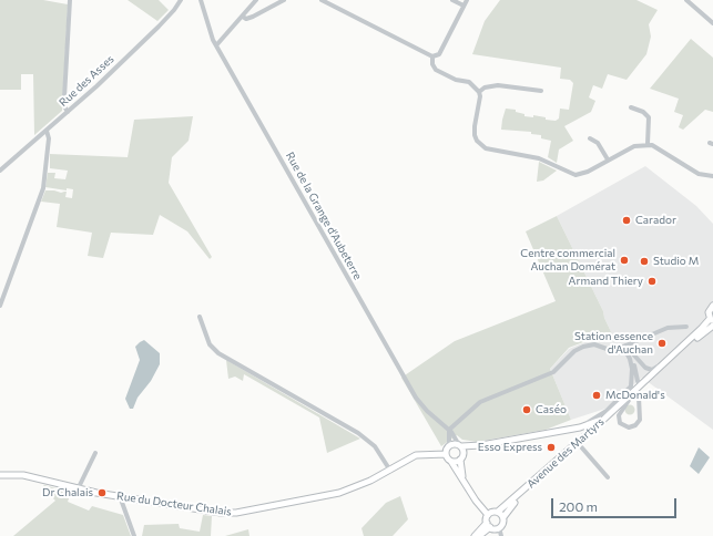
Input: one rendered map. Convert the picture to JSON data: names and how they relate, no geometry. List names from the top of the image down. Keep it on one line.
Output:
{"streets":{"main road":["Avenue des Martyrs","Rue du Docteur Chalais"],"street":["Rue des Asses","Rue de la Grange d'Aubeterre"]},"crossings":[["Rue de la Grange d'Aubeterre","Rue du Docteur Chalais"]],"places":["Carador","Centre commercial Auchan Domérat","Studio M","Armand Thiery","Station essence d'Auchan","McDonald's","Caséo","Esso Express","Dr Chalais"],"scale_bar":"200 m"}
